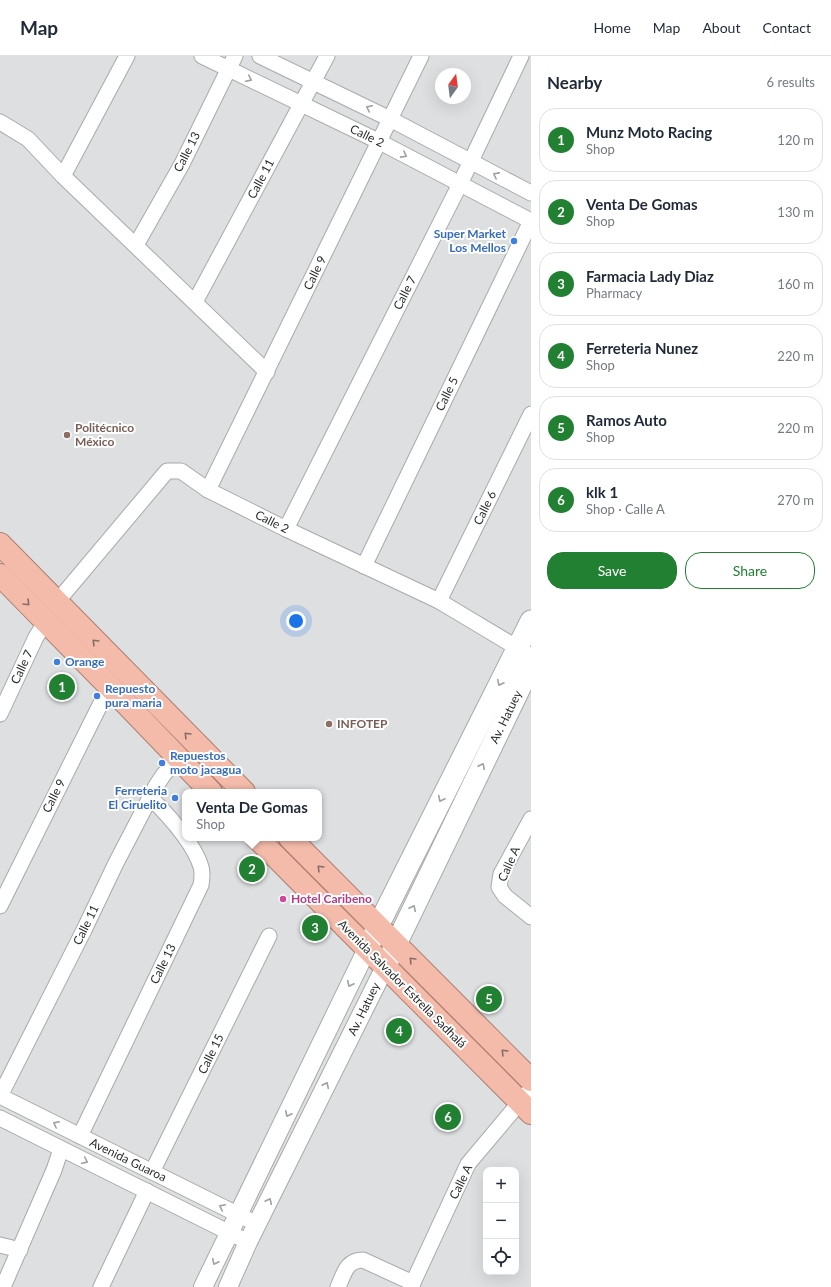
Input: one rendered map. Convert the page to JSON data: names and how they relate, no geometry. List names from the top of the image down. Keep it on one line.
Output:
{"streets":{"highway":["Avenida Salvador Estrella Sadhalá"],"main road":["Av. Hatuey"],"street":["Calle 2","Calle 13","Calle 11","Calle 9","Calle 7","Calle 5","Calle 6","Calle A","Calle 15","Avenida Guaroa"]},"crossings":[["Calle 2","Calle 13"],["Calle 2","Calle 11"],["Calle 2","Calle 9"],["Calle 2","Calle 7"],["Calle 2","Calle 5"],["Calle 2","Calle 6"],["Calle 2","Av. Hatuey"],["Calle 13","Calle 11"],["Calle 13","Avenida Guaroa"],["Calle 11","Avenida Guaroa"],["Av. Hatuey","Avenida Salvador Estrella Sadhalá"],["Av. Hatuey","Avenida Guaroa"],["Calle A","Avenida Salvador Estrella Sadhalá"],["Calle 15","Avenida Guaroa"]],"places":["Super Market Los Mellos","Politécnico México","Orange","Repuesto pura maria","INFOTEP","Repuestos moto jacagua","Ferreteria El Ciruelito","Hotel Caribeno"],"north":"top","page":{"header":"Map","nav":["Home","Map","About","Contact"],"heading":["Nearby","6 results"],"list":[{"mark":"1","name":"Munz Moto Racing","note":"Shop","value":"120 m"},{"mark":"2","name":"Venta De Gomas","note":"Shop","value":"130 m"},{"mark":"3","name":"Farmacia Lady Diaz","note":"Pharmacy","value":"160 m"},{"mark":"4","name":"Ferreteria Nunez","note":"Shop","value":"220 m"},{"mark":"5","name":"Ramos Auto","note":"Shop","value":"220 m"},{"mark":"6","name":"klk 1","note":"Shop · Calle A","value":"270 m"}],"buttons":["Save","Share"],"pins":["1","2","3","5","4","6"],"popup":["Venta De Gomas","Shop"],"map_buttons":["+","−"]}}
